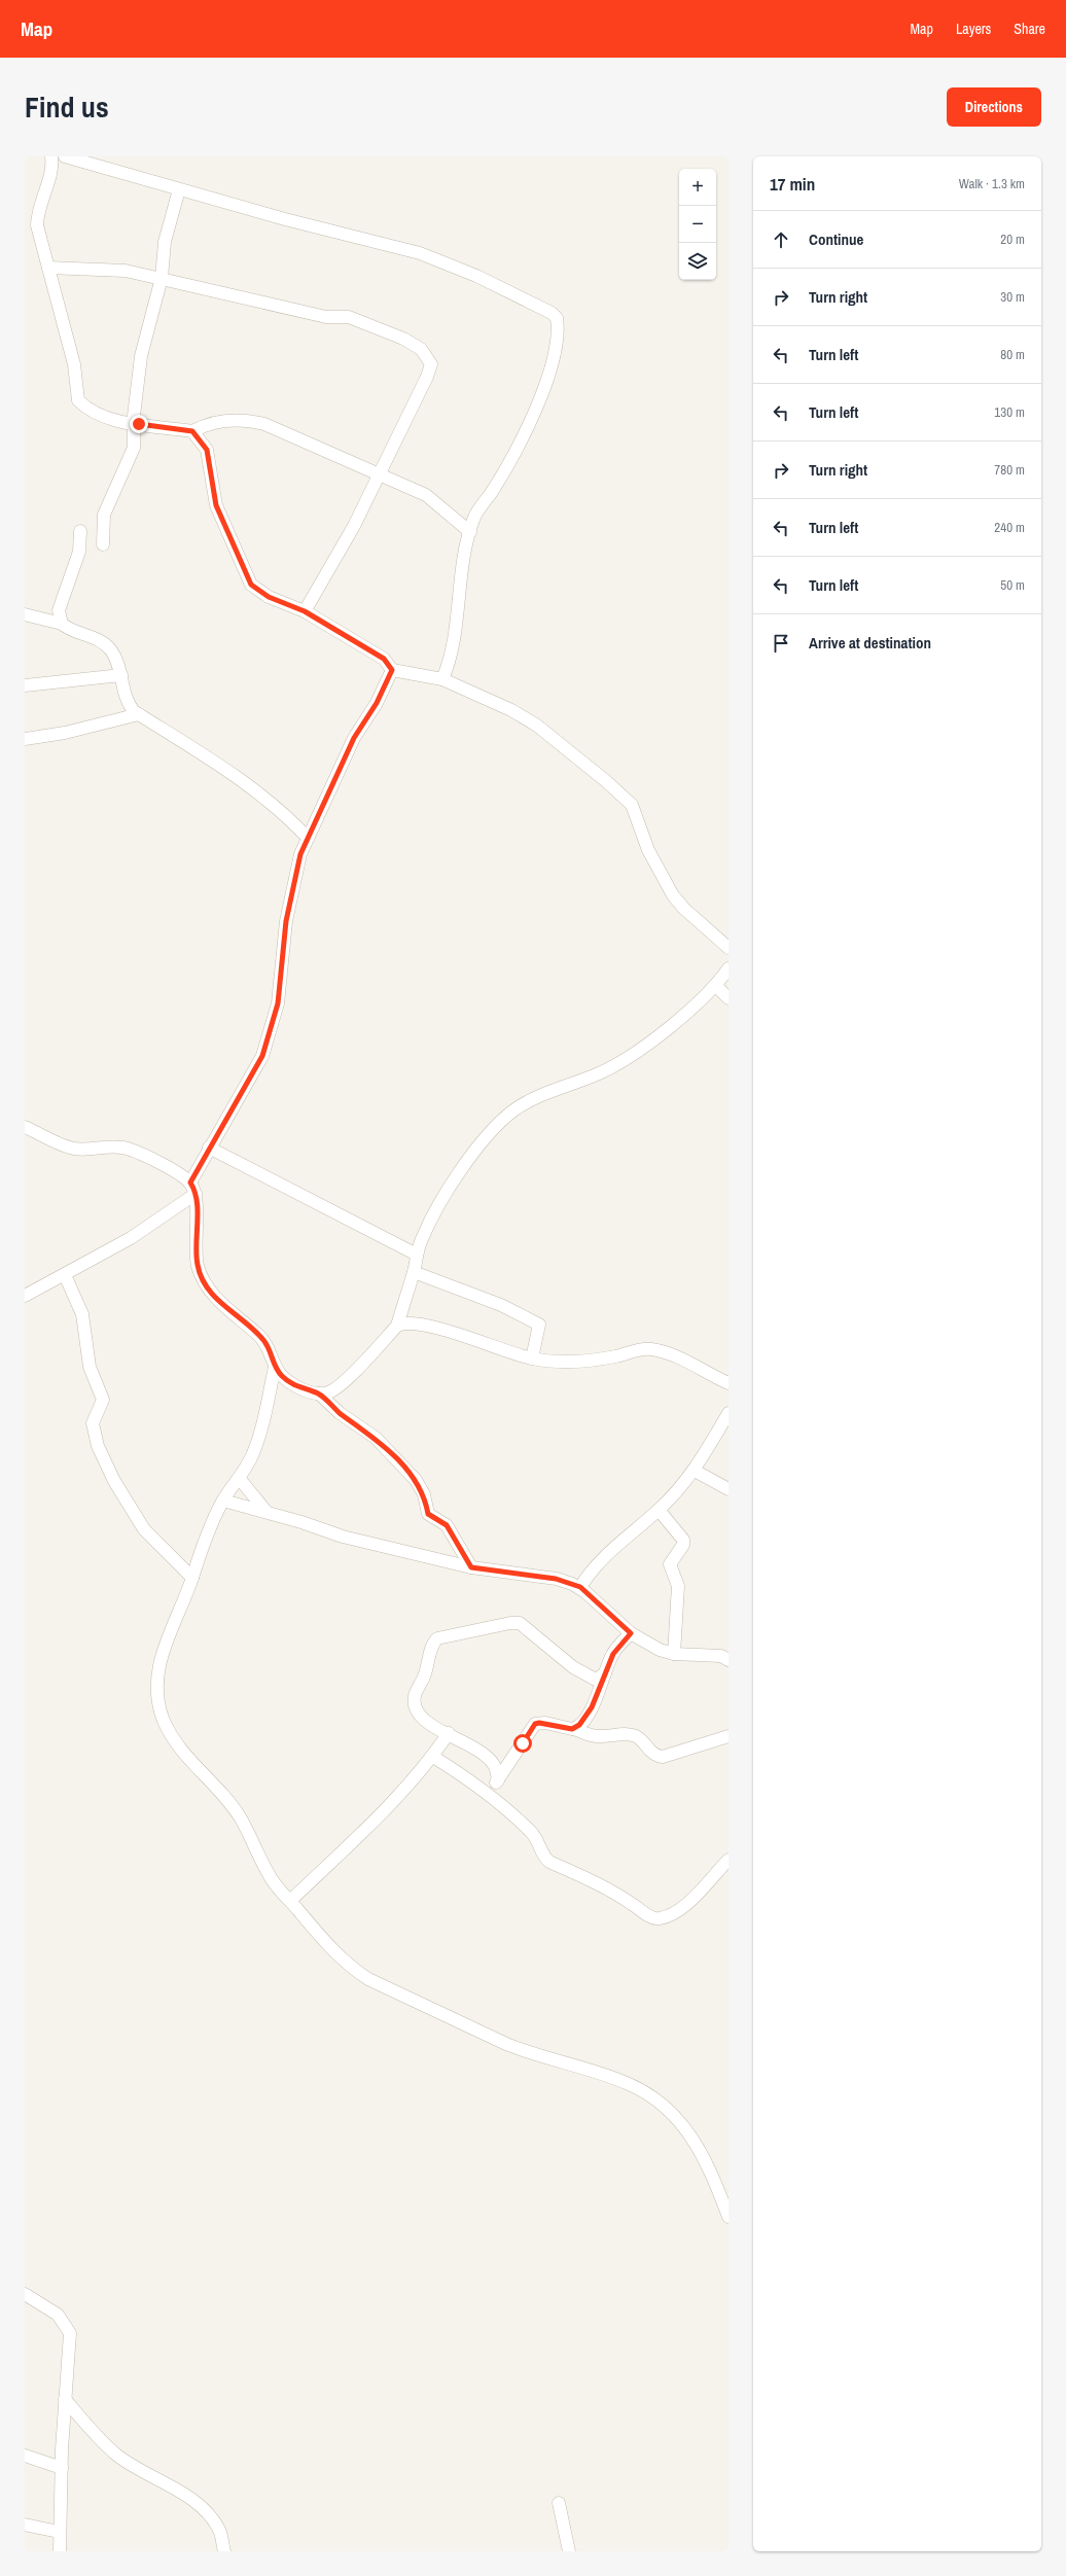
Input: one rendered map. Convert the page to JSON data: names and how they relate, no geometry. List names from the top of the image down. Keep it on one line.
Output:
{"page":{"header":"Map","nav":["Map","Layers","Share"],"title":"Find us","buttons":"Directions","heading":["17 min","Walk · 1.3 km"],"map_buttons":["+","−"],"list":[["Continue","20 m"],["Turn right","30 m"],["Turn left","80 m"],["Turn left","130 m"],["Turn right","780 m"],["Turn left","240 m"],["Turn left","50 m"],"Arrive at destination"]}}
